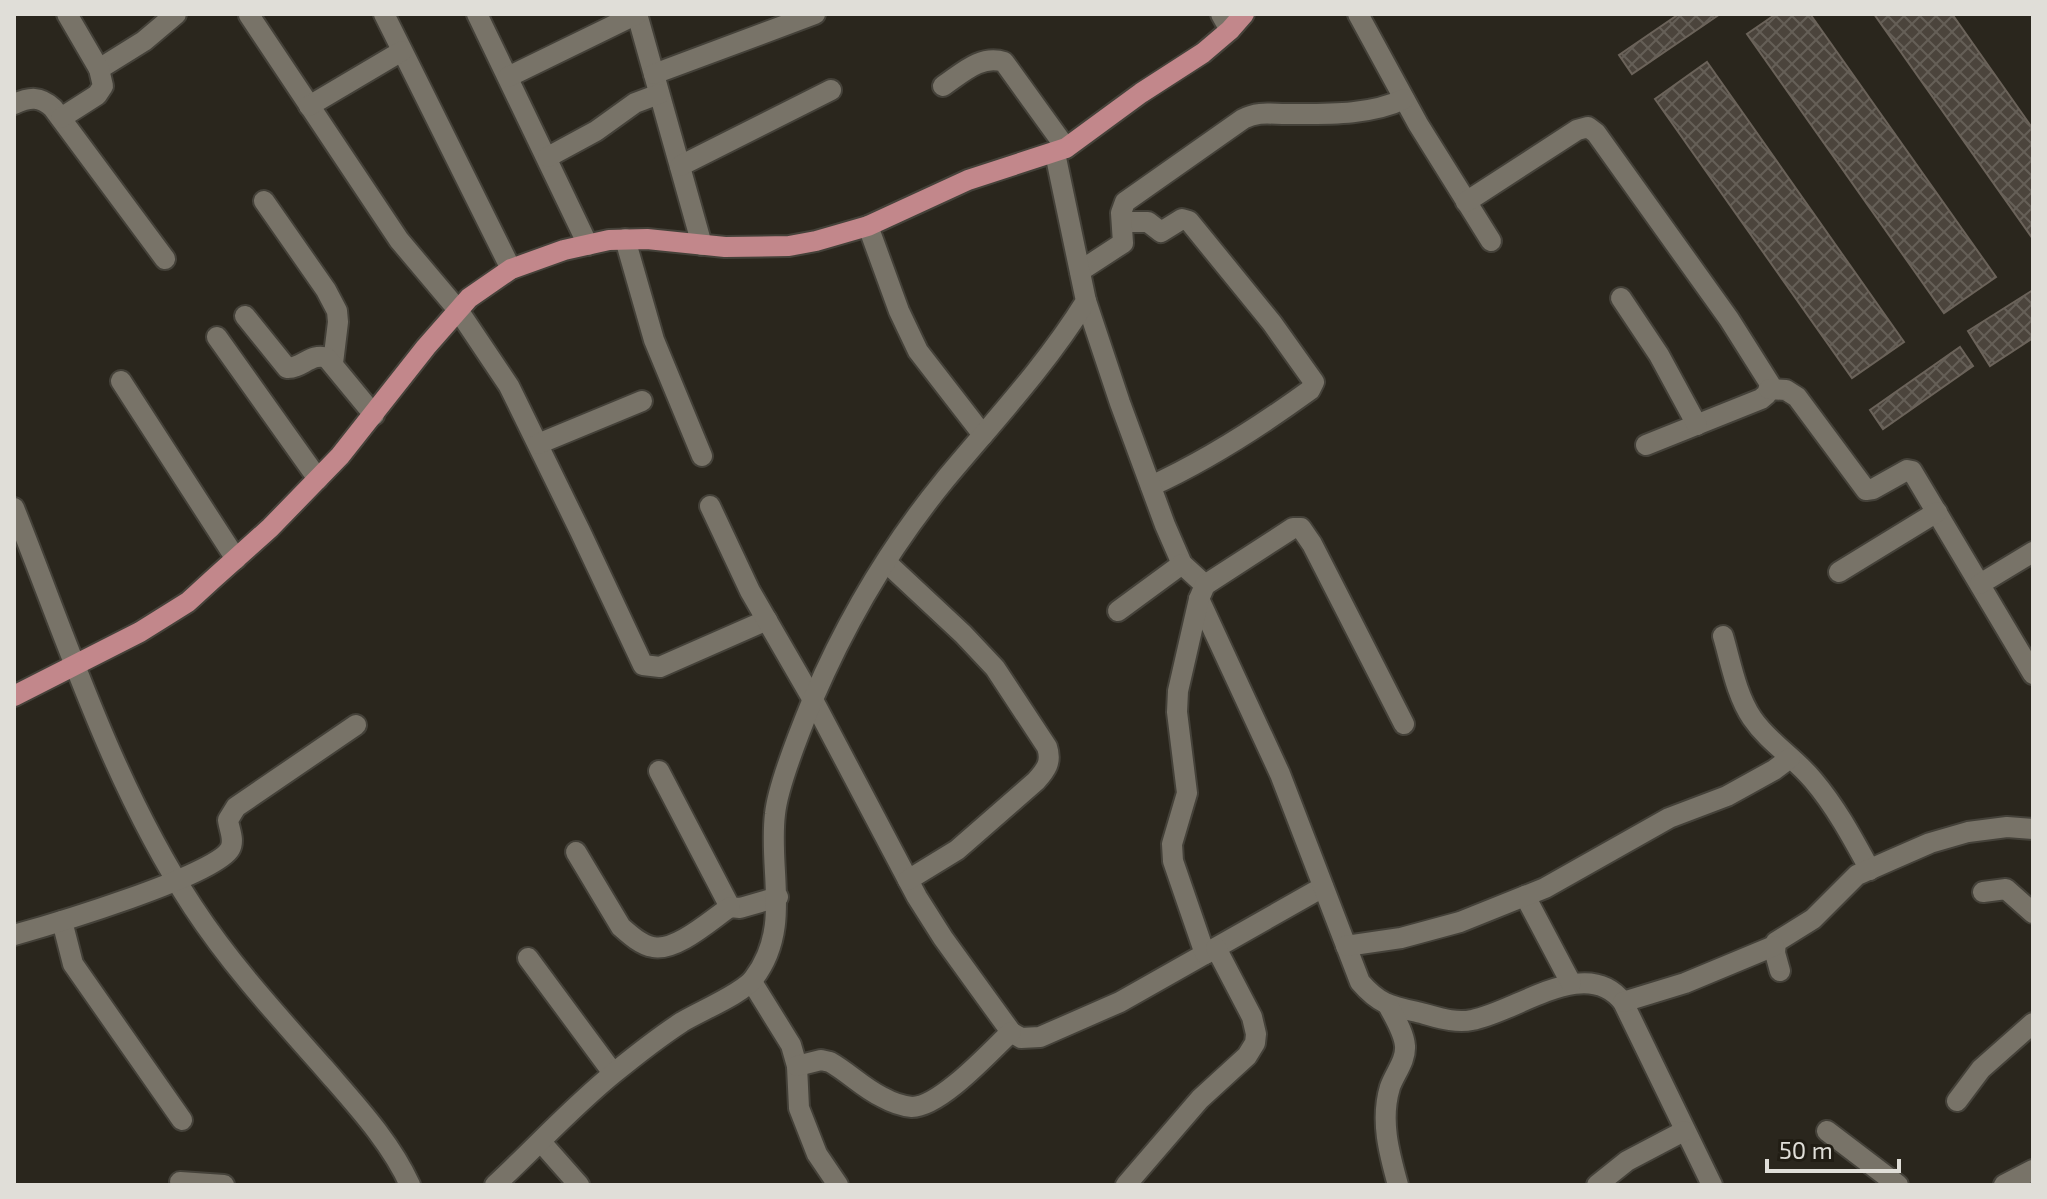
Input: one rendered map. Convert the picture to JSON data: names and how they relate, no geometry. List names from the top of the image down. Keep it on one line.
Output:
{"scale_bar":"50 m"}
